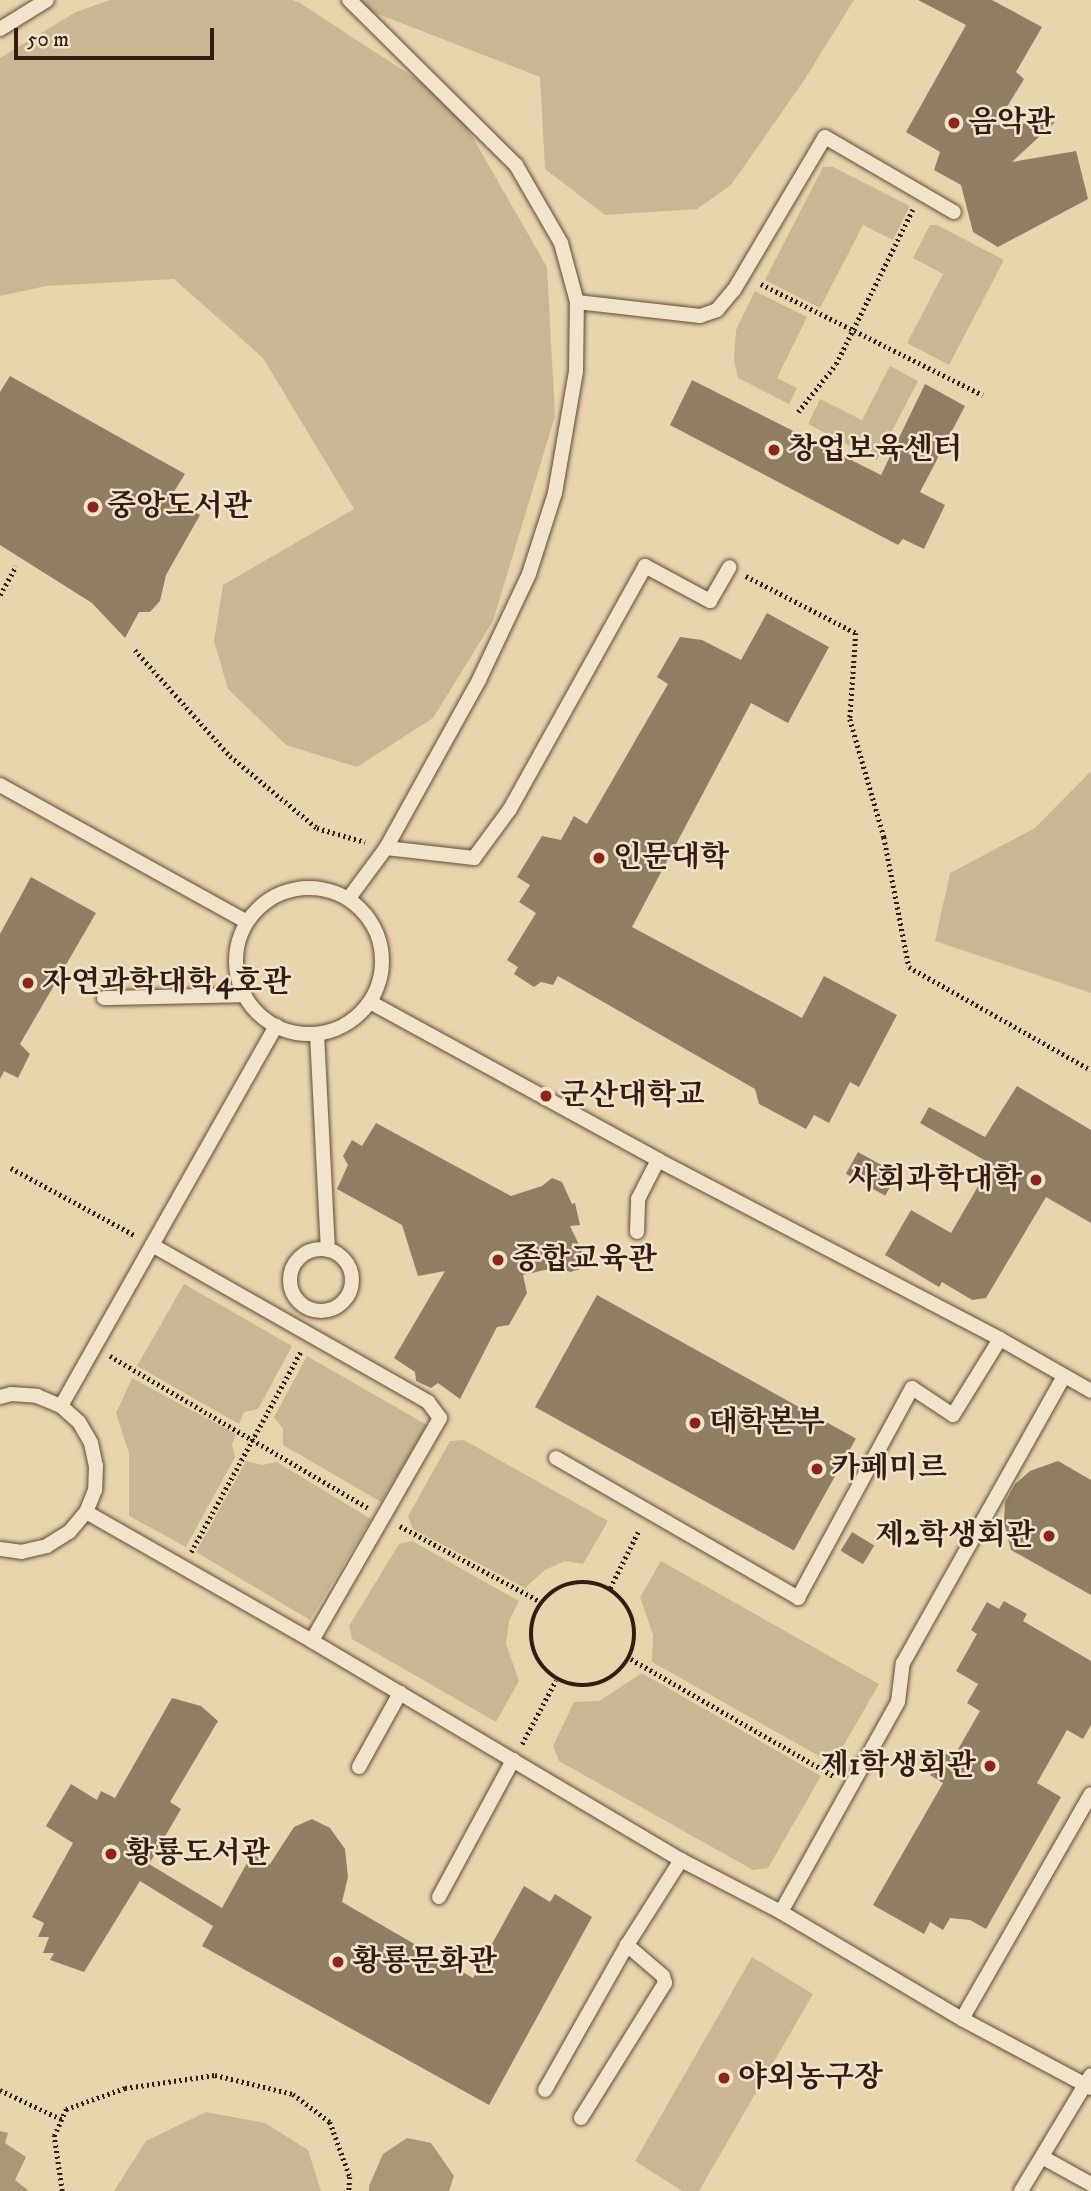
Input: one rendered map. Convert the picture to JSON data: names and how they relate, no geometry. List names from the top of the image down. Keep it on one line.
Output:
{"places":["음악관","창업보육센터","중앙도서관","인문대학","자연과학대학4호관","군산대학교","사회과학대학","종합교육관","대학본부","카페미르","제2학생회관","제1학생회관","황룡도서관","황룡문화관","야외농구장"],"scale_bar":"50 m"}
